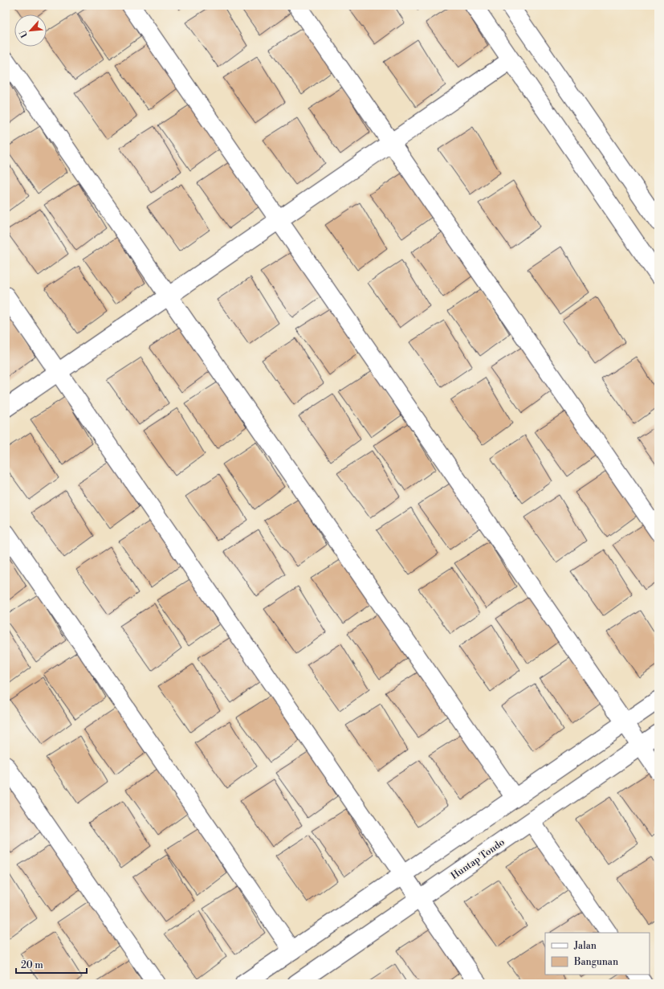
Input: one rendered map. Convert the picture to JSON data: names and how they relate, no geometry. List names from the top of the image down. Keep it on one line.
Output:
{"streets":{"street":["Huntap Tondo"]},"legend":["Jalan","Bangunan"],"scale_bar":"20 m","north":"bottom left"}
